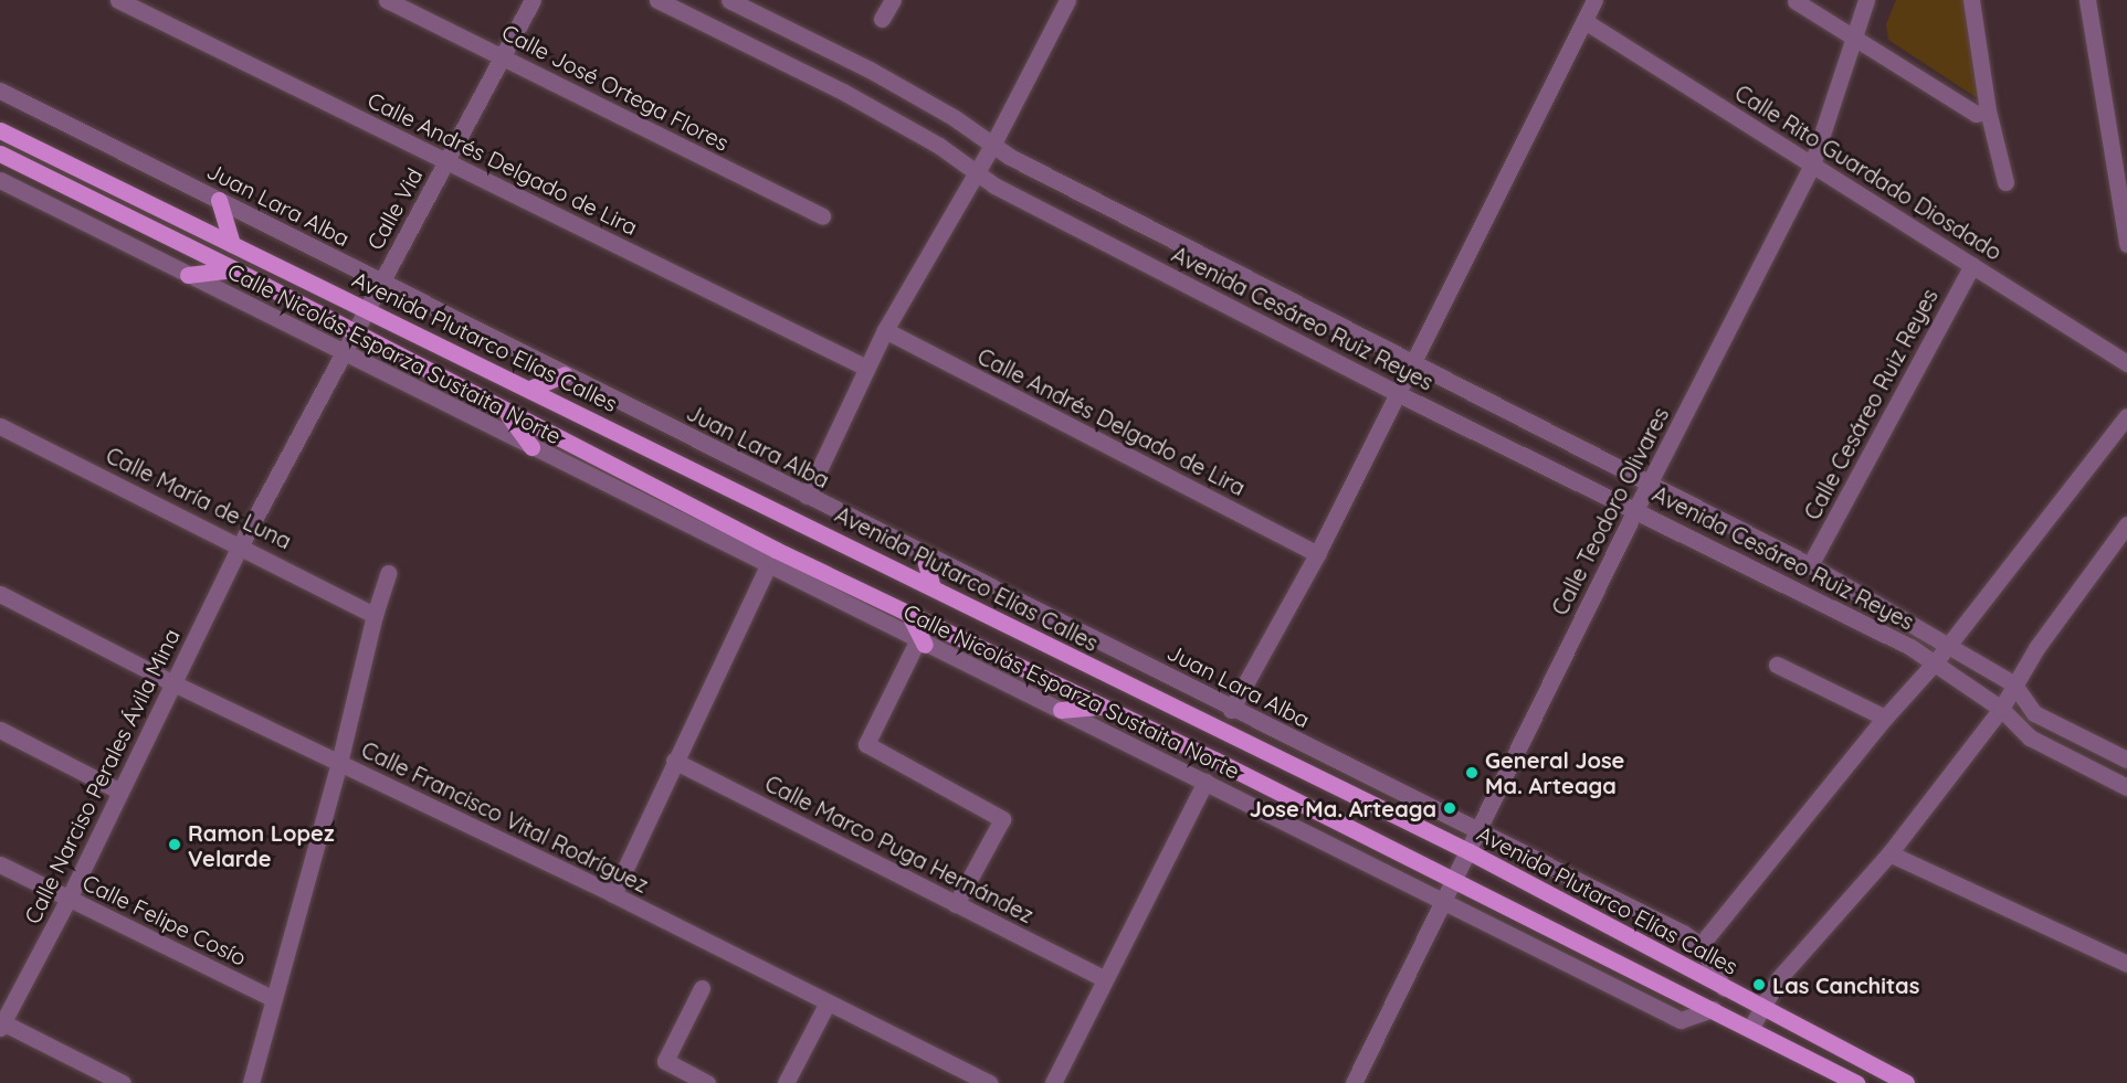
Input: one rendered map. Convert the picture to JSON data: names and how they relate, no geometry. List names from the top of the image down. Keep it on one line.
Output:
{"streets":{"main road":["Avenida Plutarco Elías Calles"],"street":["Calle José Ortega Flores","Calle Andrés Delgado de Lira","Calle Rito Guardado Diosdado","Juan Lara Alba","Calle Vid","Avenida Cesáreo Ruiz Reyes","Calle Nicolás Esparza Sustaita Norte","Calle Cesáreo Ruiz Reyes","Calle María de Luna","Calle Teodoro Olivares","Calle Narciso Perales Ávila Mina","Calle Francisco Vital Rodríguez","Calle Marco Puga Hernández","Calle Felipe Cosío"]},"crossings":[["Calle José Ortega Flores","Calle Vid"],["Calle Andrés Delgado de Lira","Calle Vid"],["Calle Rito Guardado Diosdado","Calle Cesáreo Ruiz Reyes"],["Calle Rito Guardado Diosdado","Calle Teodoro Olivares"],["Juan Lara Alba","Calle Vid"],["Juan Lara Alba","Calle Teodoro Olivares"],["Calle Vid","Avenida Plutarco Elías Calles"],["Calle Vid","Calle Nicolás Esparza Sustaita Norte"],["Calle Vid","Calle María de Luna"],["Calle Vid","Calle Narciso Perales Ávila Mina"],["Avenida Cesáreo Ruiz Reyes","Calle Cesáreo Ruiz Reyes"],["Avenida Cesáreo Ruiz Reyes","Calle Teodoro Olivares"],["Avenida Plutarco Elías Calles","Calle Teodoro Olivares"],["Calle Nicolás Esparza Sustaita Norte","Calle Teodoro Olivares"],["Calle María de Luna","Calle Narciso Perales Ávila Mina"],["Calle Narciso Perales Ávila Mina","Calle Francisco Vital Rodríguez"],["Calle Narciso Perales Ávila Mina","Calle Felipe Cosío"]],"places":["General Jose Ma. Arteaga","Jose Ma. Arteaga","Ramon Lopez Velarde","Las Canchitas"]}
